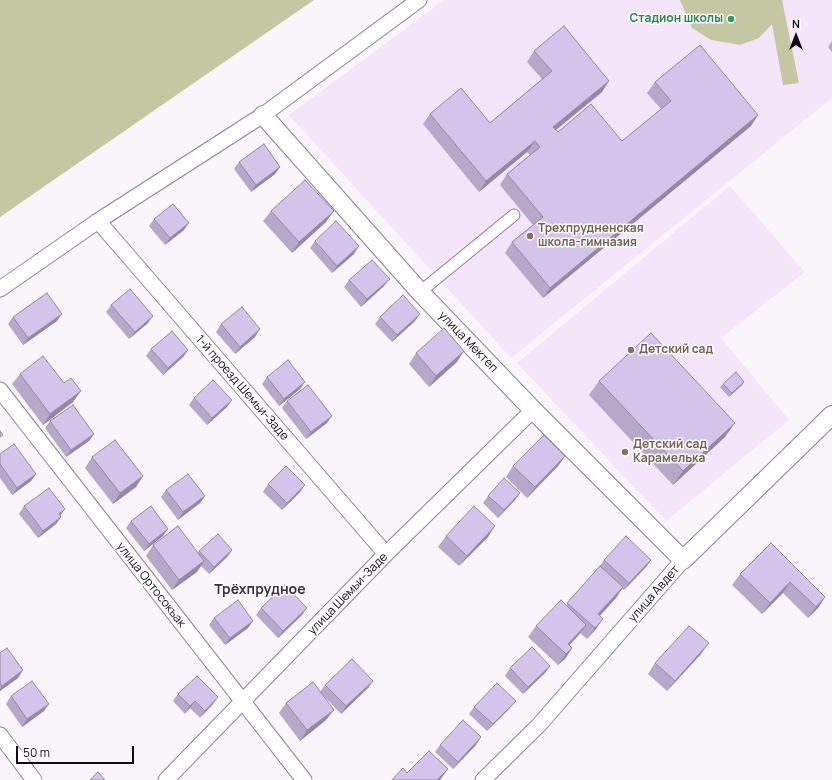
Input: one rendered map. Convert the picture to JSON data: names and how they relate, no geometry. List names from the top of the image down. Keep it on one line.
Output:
{"streets":{"street":["улица Мектеп","1-й проезд Шемьи-Заде","улица Ортосокъак","улица Шемьи-Заде","улица Авдет"]},"crossings":[["улица Мектеп","улица Шемьи-Заде"],["улица Мектеп","улица Авдет"],["1-й проезд Шемьи-Заде","улица Шемьи-Заде"],["улица Ортосокъак","улица Шемьи-Заде"]],"districts":["Трёхпрудное"],"places":["Стадион школы","Трехпрудненская школа-гимназия","Детский сад","Детский сад Карамелька"],"scale_bar":"50 m","north":"top"}
